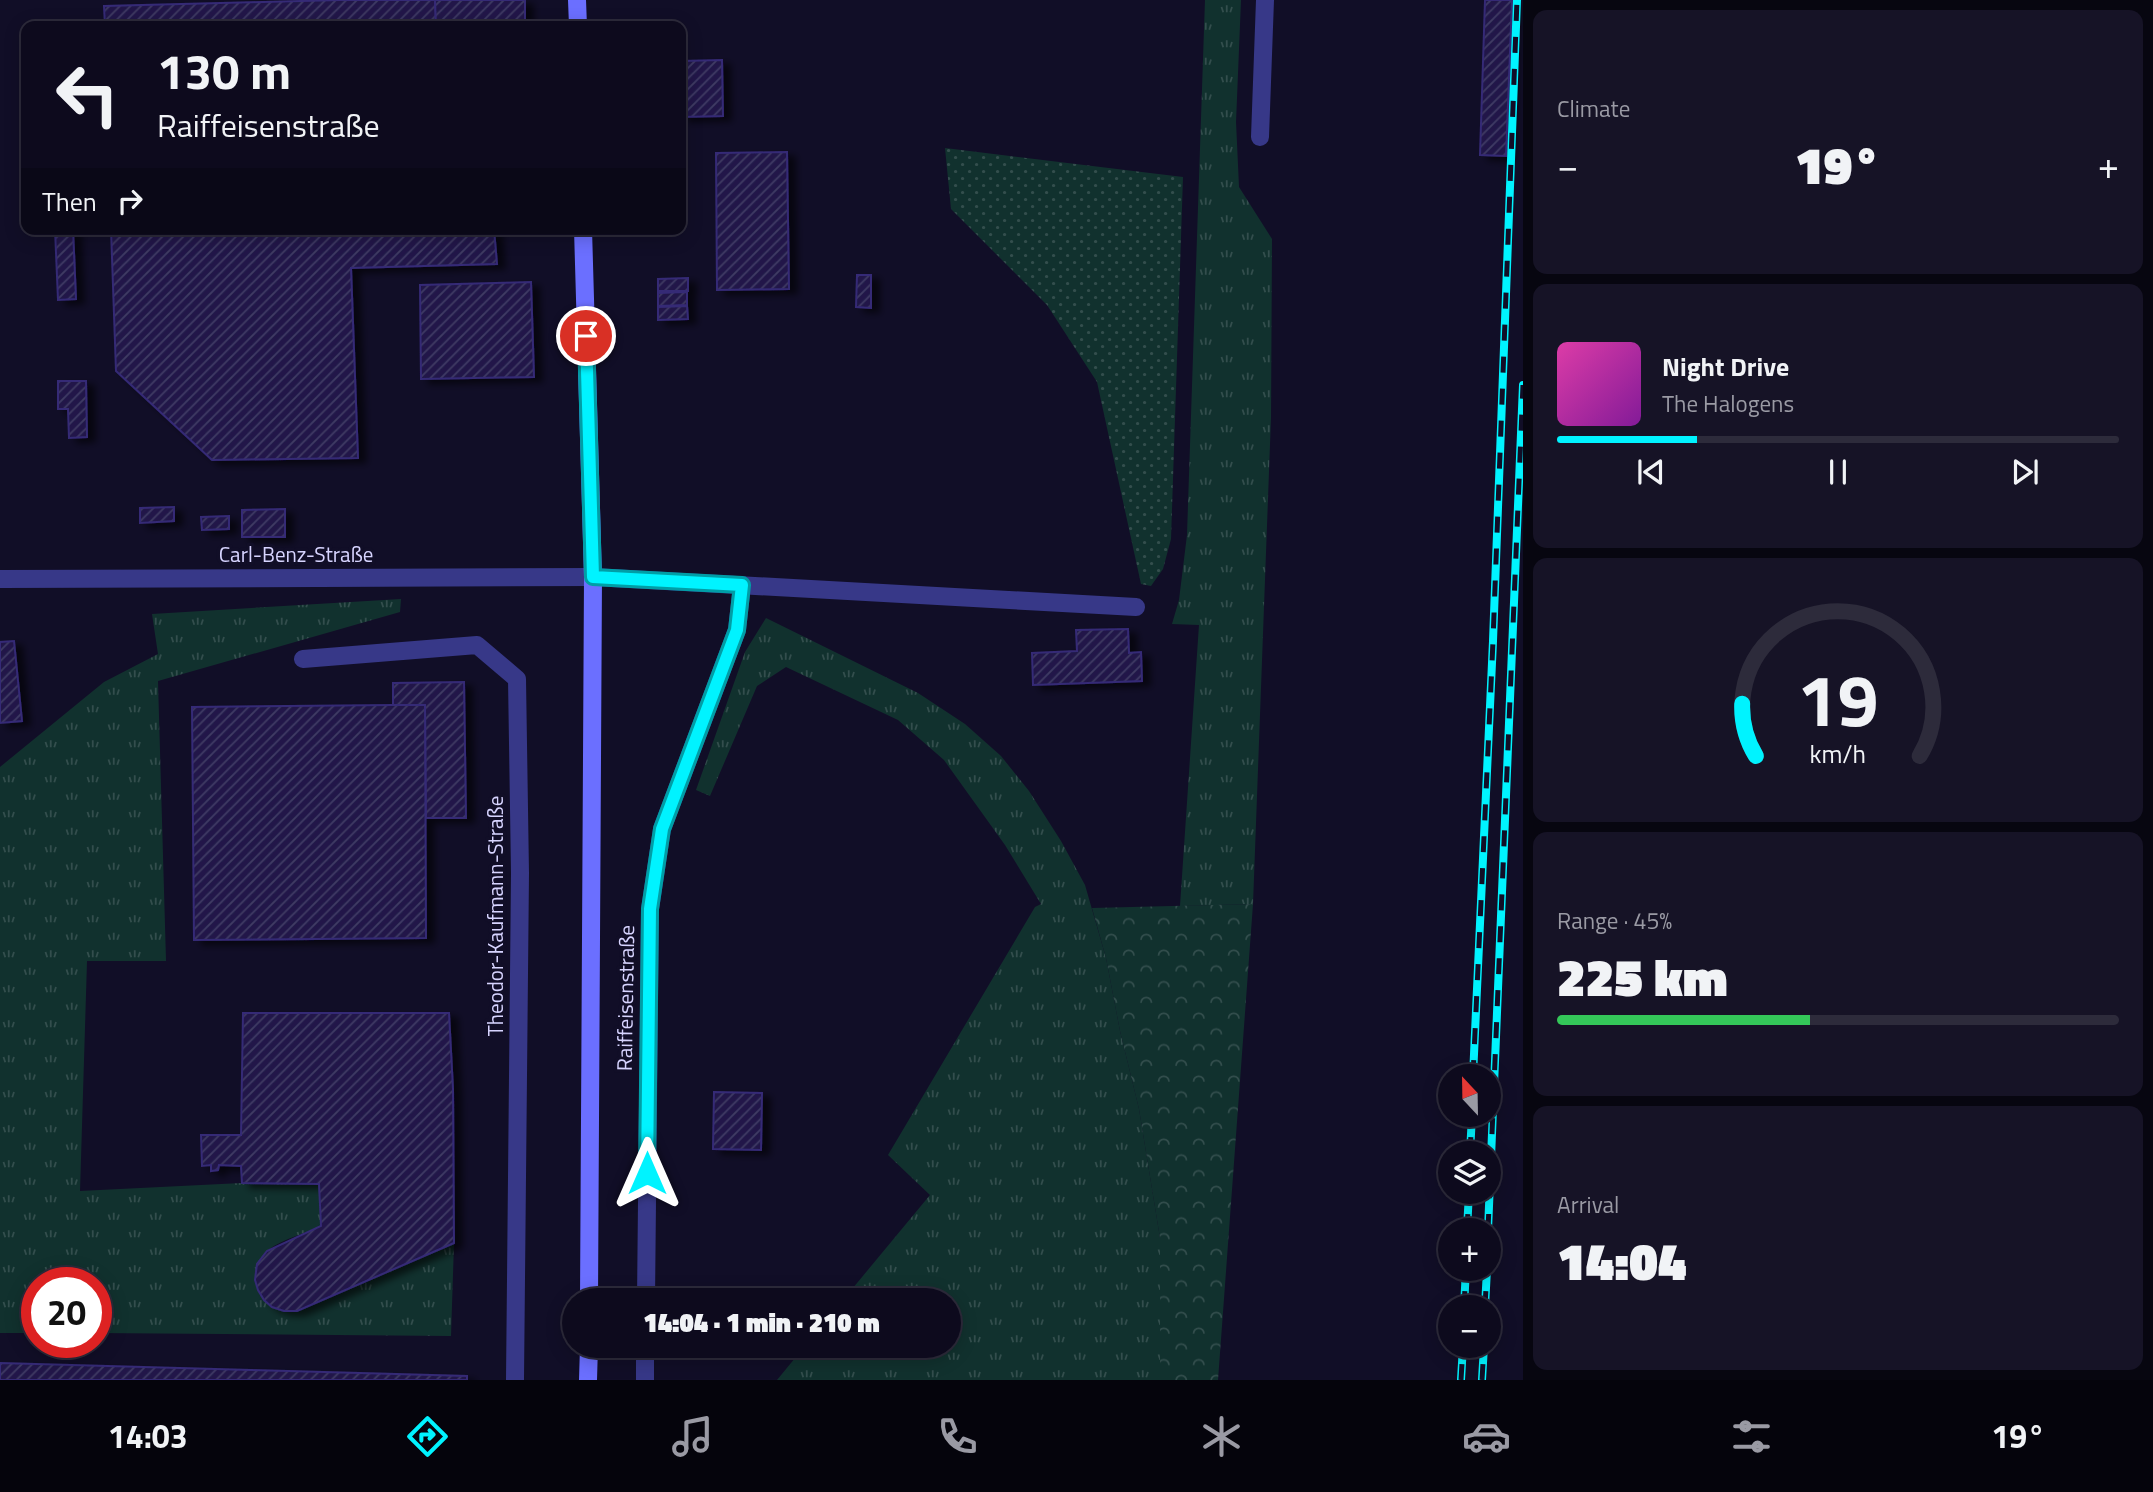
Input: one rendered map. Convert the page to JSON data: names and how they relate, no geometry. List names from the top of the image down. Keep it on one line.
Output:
{"streets":{"street":["Carl-Benz-Straße","Theodor-Kaufmann-Straße","Raiffeisenstraße"]},"crossings":[["Carl-Benz-Straße","Raiffeisenstraße"]],"north":"top","page":{"tile":["Climate",["Range · 45%","225 km"],["Arrival","14:04"]],"turn":["130 m","Raiffeisenstraße"],"heat":["−","19°","+"],"then":"Then","song":["Night Drive","The Halogens"],"map_buttons":["+","−"],"limit":"20","trip":"14:04 · 1 min · 210 m","tabs":["14:03","19°"],"gauge":["19","km/h"]}}
